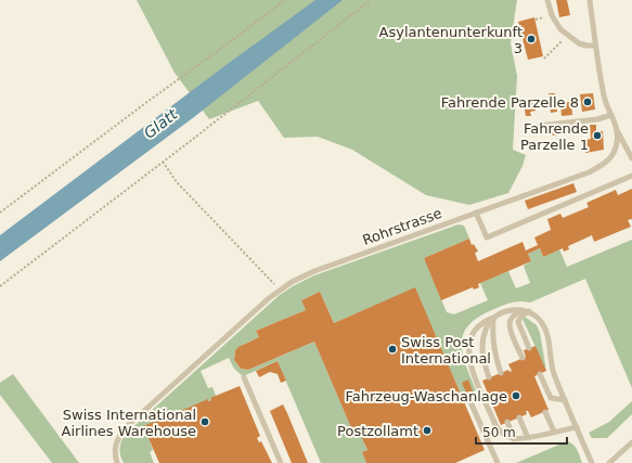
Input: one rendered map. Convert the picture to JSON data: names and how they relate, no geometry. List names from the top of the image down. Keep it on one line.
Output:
{"streets":{"lane":["Rohrstrasse"]},"water":["Glatt"],"places":["Asylantenunterkunft 3","Fahrende Parzelle 8","Fahrende Parzelle 1","Swiss Post International","Fahrzeug-Waschanlage","Swiss International Airlines Warehouse","Postzollamt"],"scale_bar":"50 m"}
